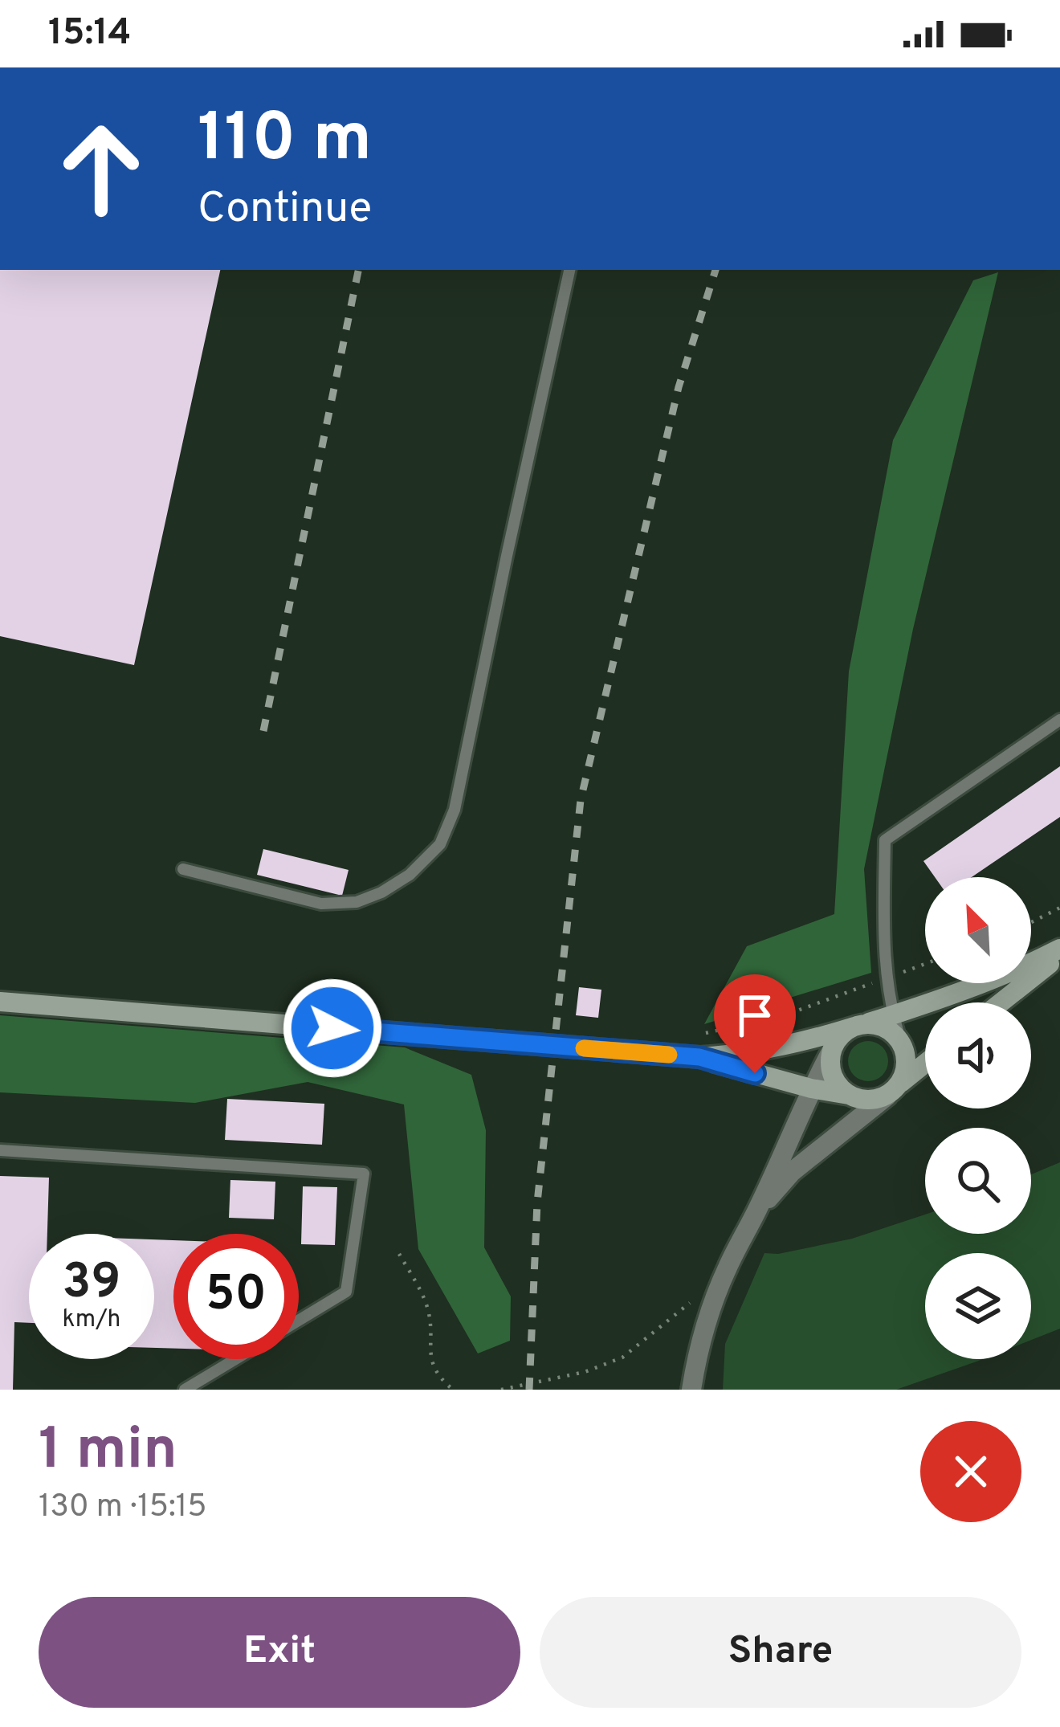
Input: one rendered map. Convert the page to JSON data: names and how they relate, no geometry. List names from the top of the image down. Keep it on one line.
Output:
{"north":"top left","page":{"status":"15:14","turn":["110 m","Continue"],"speed":"39 km/h","limit":"50","heading":["1 min","130 m · 15:15"],"buttons":["Exit","Share"]}}
